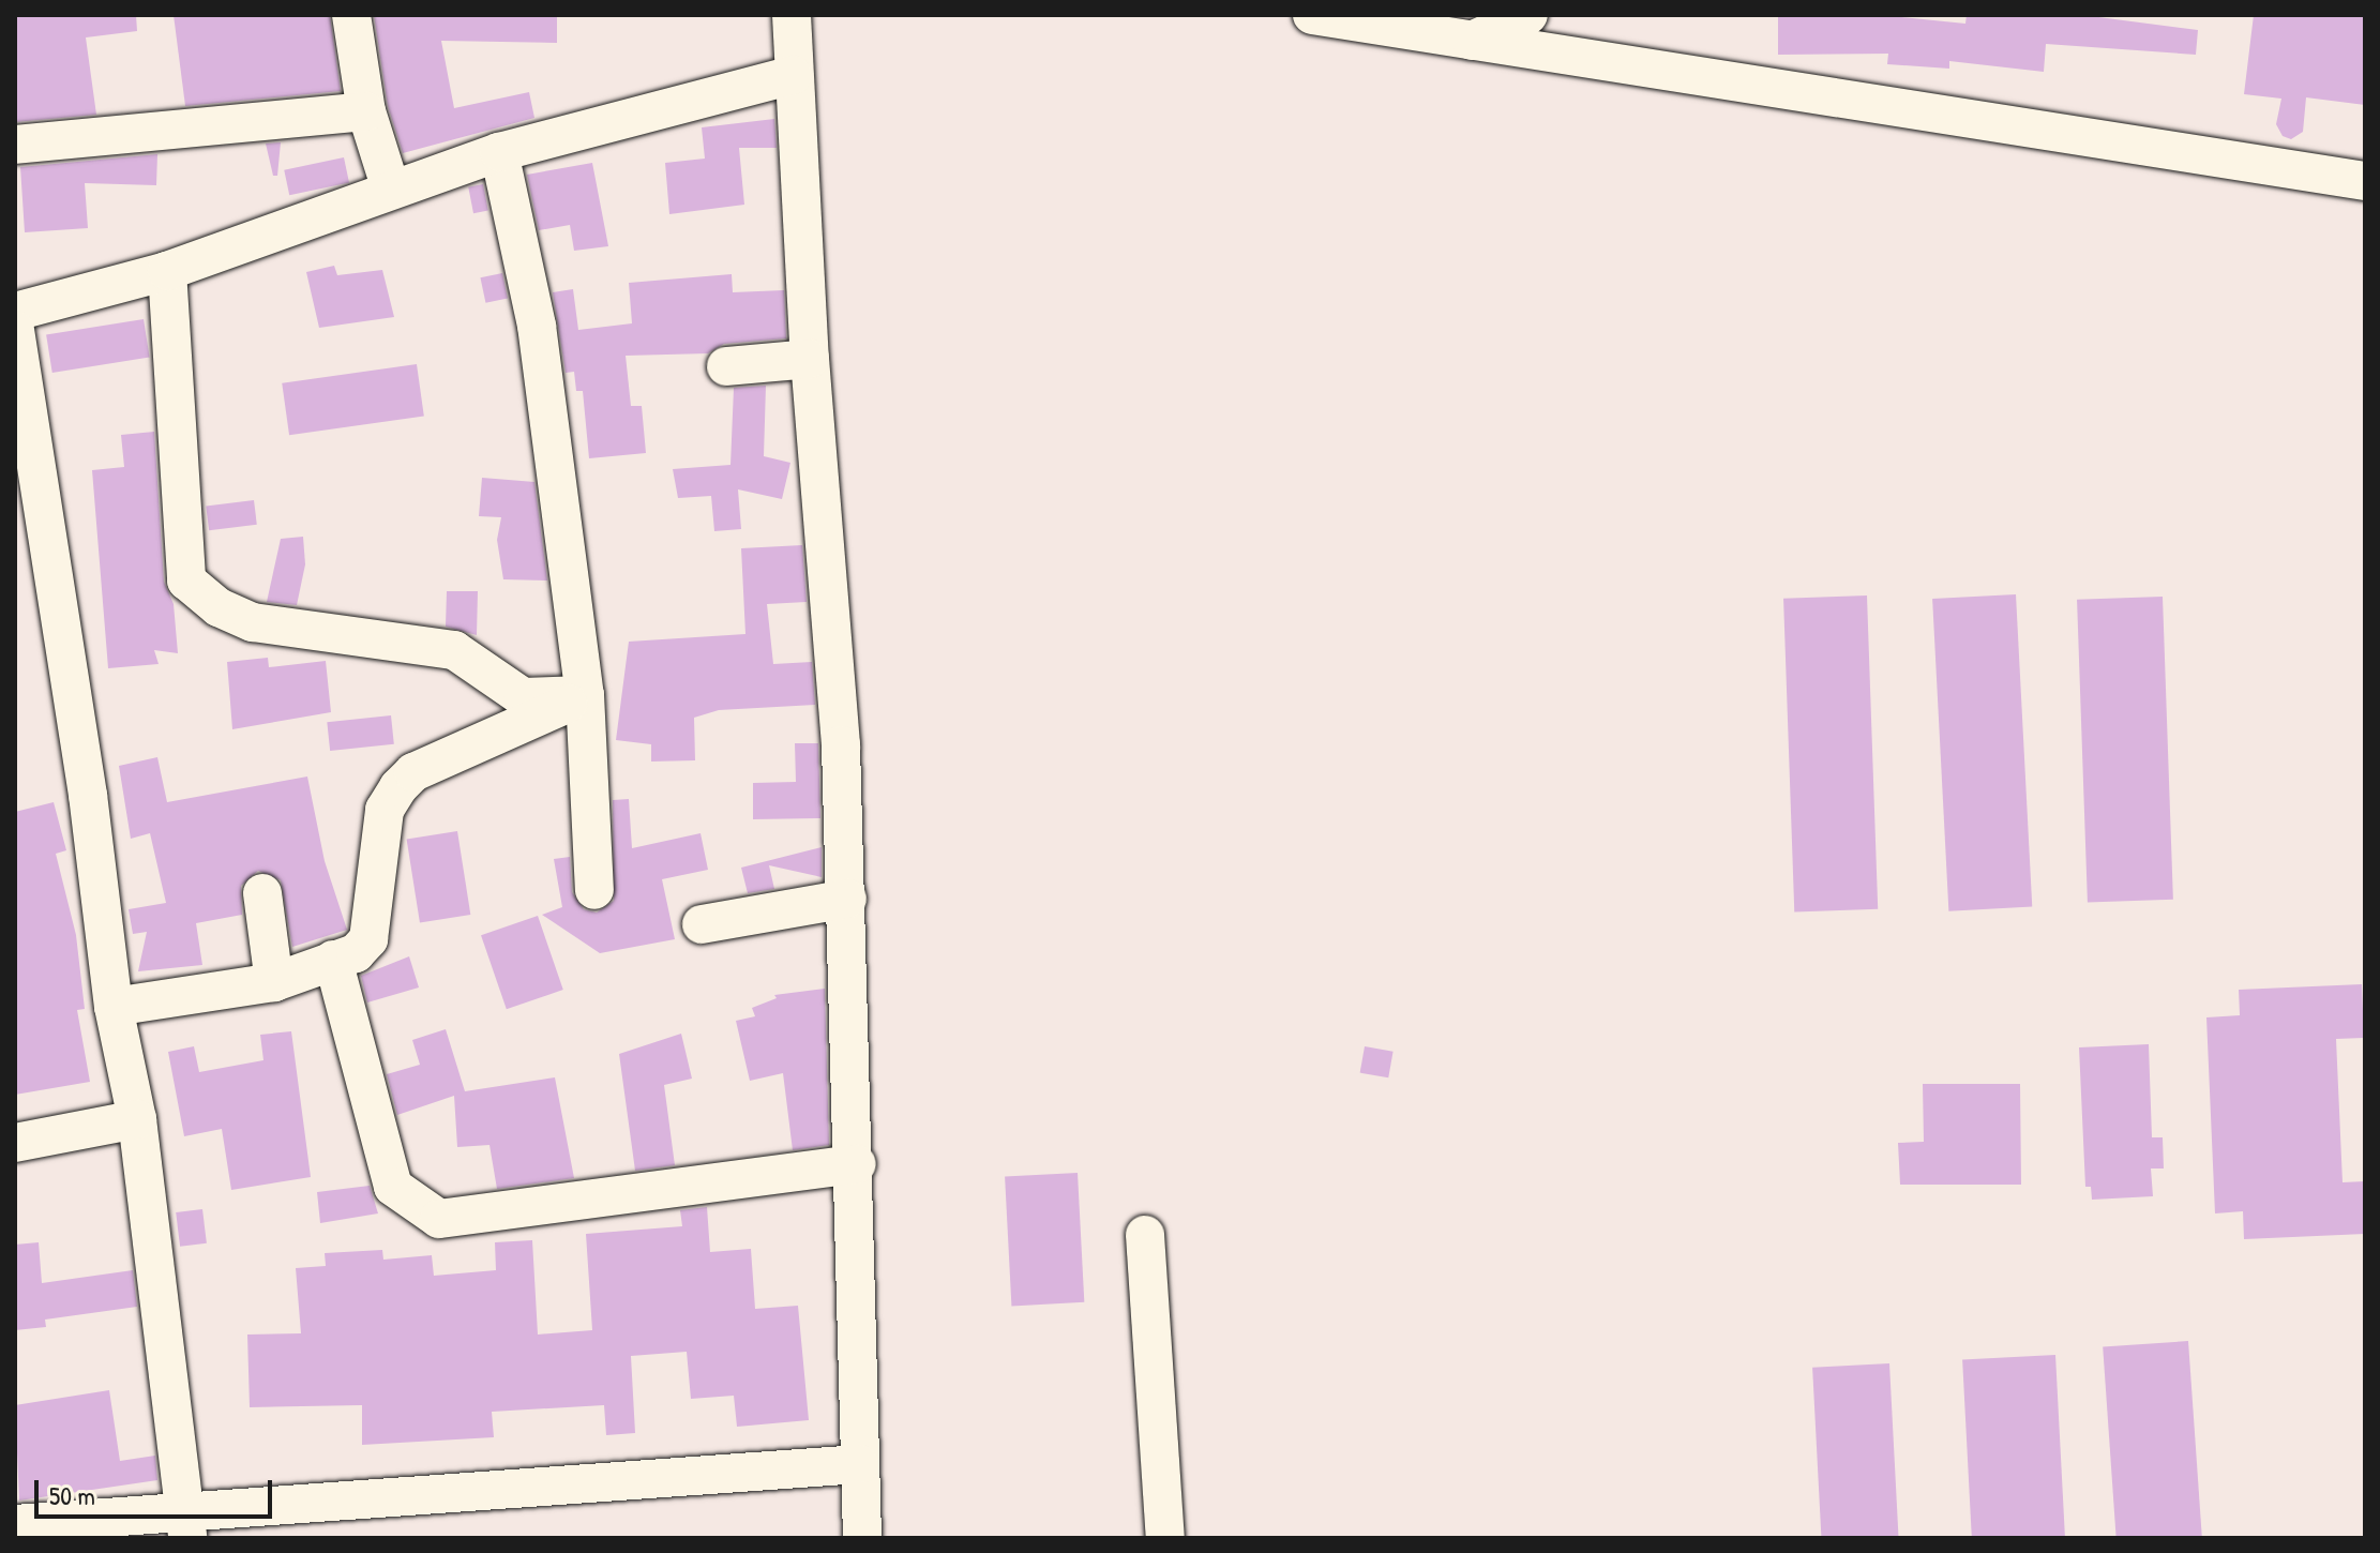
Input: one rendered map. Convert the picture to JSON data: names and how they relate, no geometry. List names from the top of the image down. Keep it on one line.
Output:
{"scale_bar":"50 m"}
